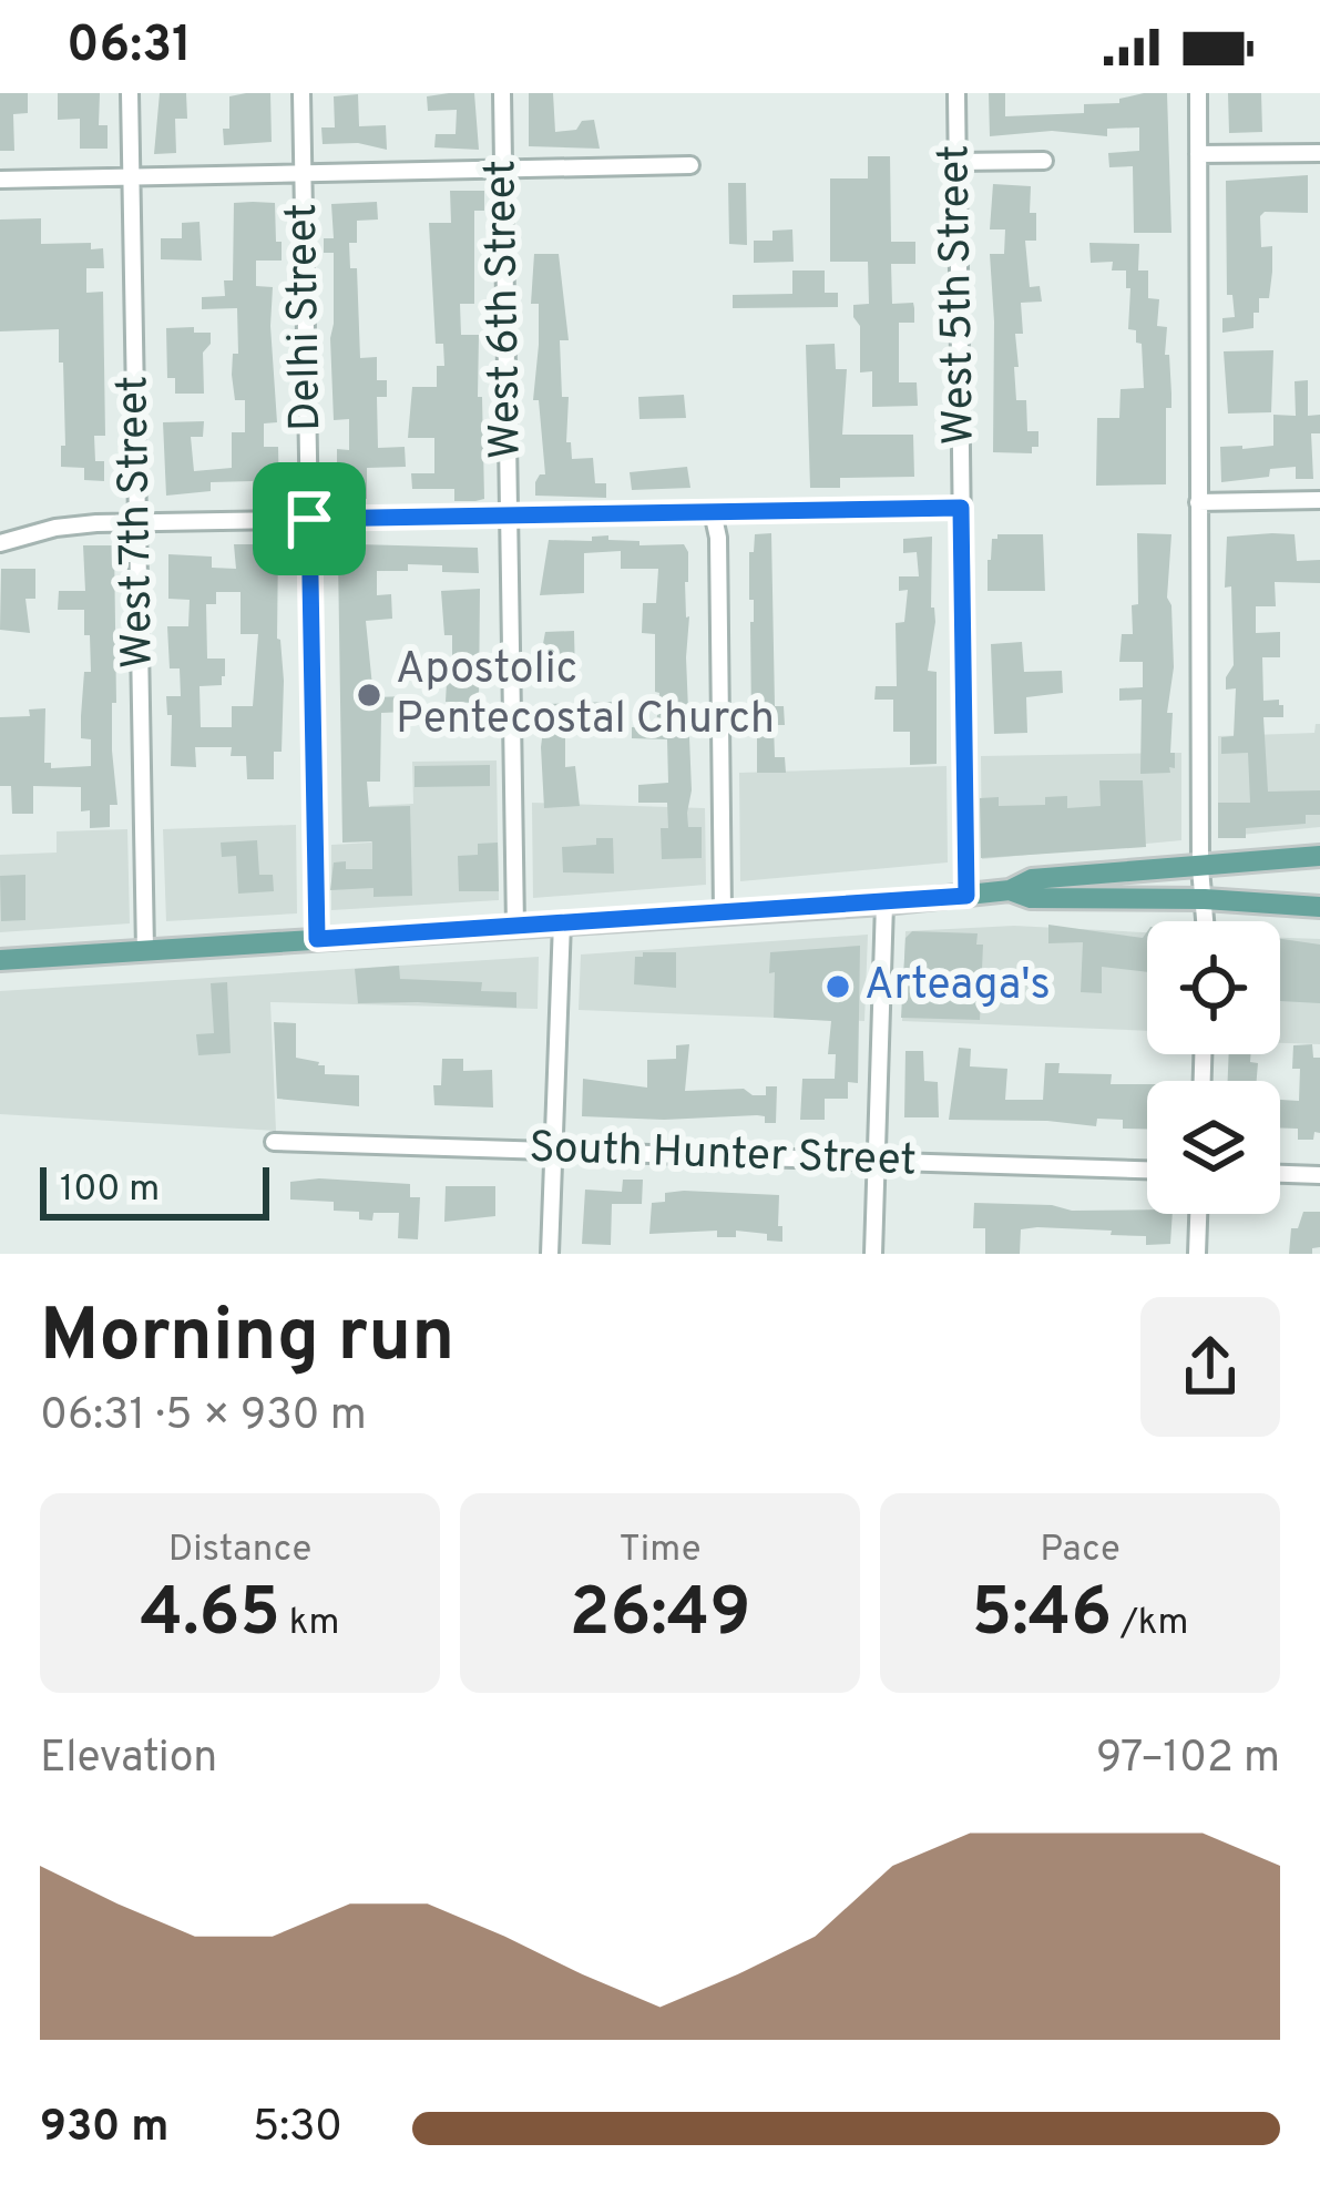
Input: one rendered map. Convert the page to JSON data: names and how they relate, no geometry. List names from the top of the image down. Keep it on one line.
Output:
{"streets":{"street":["West 5th Street","West 6th Street","Delhi Street","West 7th Street","South Hunter Street"]},"places":["Apostolic Pentecostal Church","Arteaga's"],"scale_bar":"100 m","page":{"status":"06:31","scale":"100 m","heading":["Morning run","06:31 · 5 × 930 m"],"stats":[["Distance","4.65 km"],["Time","26:49"],["Pace","5:46 /km"]],"chart":["Elevation","97–102 m"],"list":[{"name":"930 m","note":"5:30"}]}}
